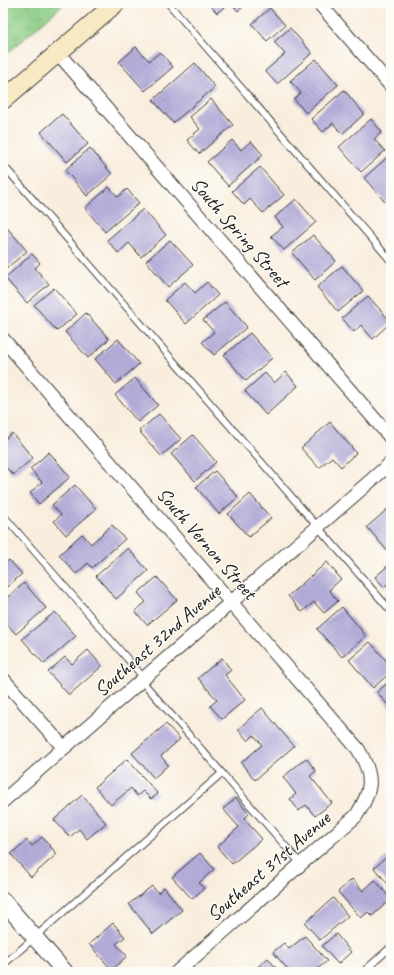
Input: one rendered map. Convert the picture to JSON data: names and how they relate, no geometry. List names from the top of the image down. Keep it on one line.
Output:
{"streets":{"street":["South Spring Street","South Vernon Street","Southeast 32nd Avenue","Southeast 31st Avenue"]},"crossings":[["South Vernon Street","Southeast 32nd Avenue"],["South Vernon Street","Southeast 31st Avenue"]]}
